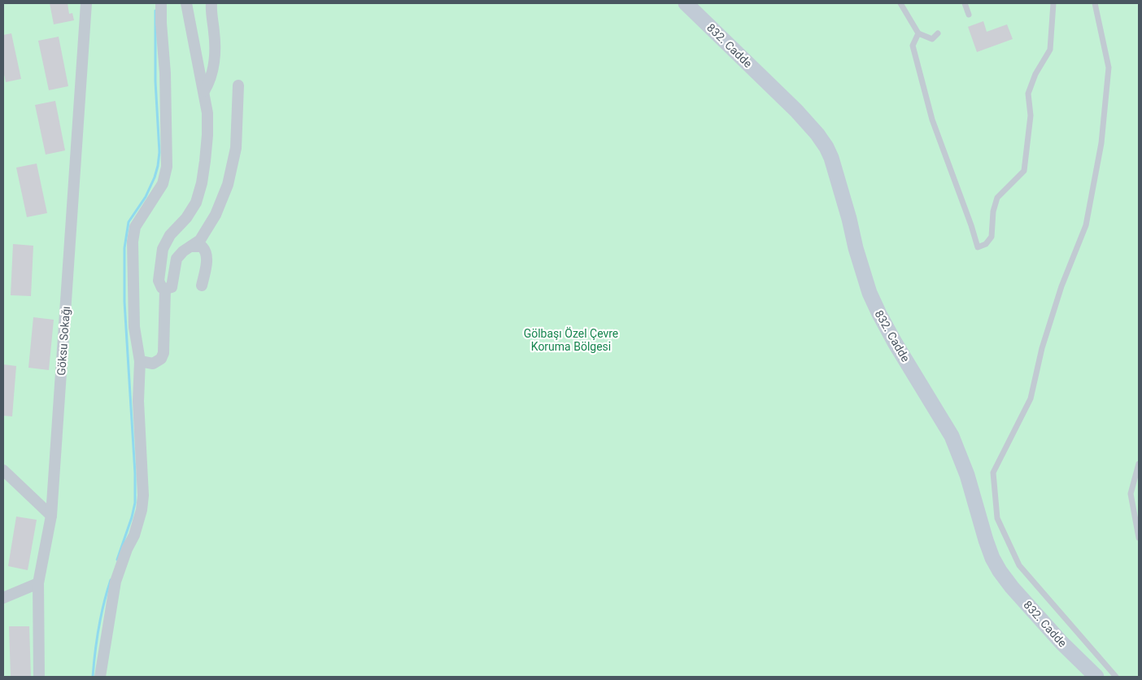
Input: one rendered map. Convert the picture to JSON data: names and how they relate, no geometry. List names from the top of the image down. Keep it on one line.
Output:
{"streets":{"street":["832. Cadde","Göksu Sokağı"]},"parks":["Gölbaşı Özel Çevre Koruma Bölgesi"]}
